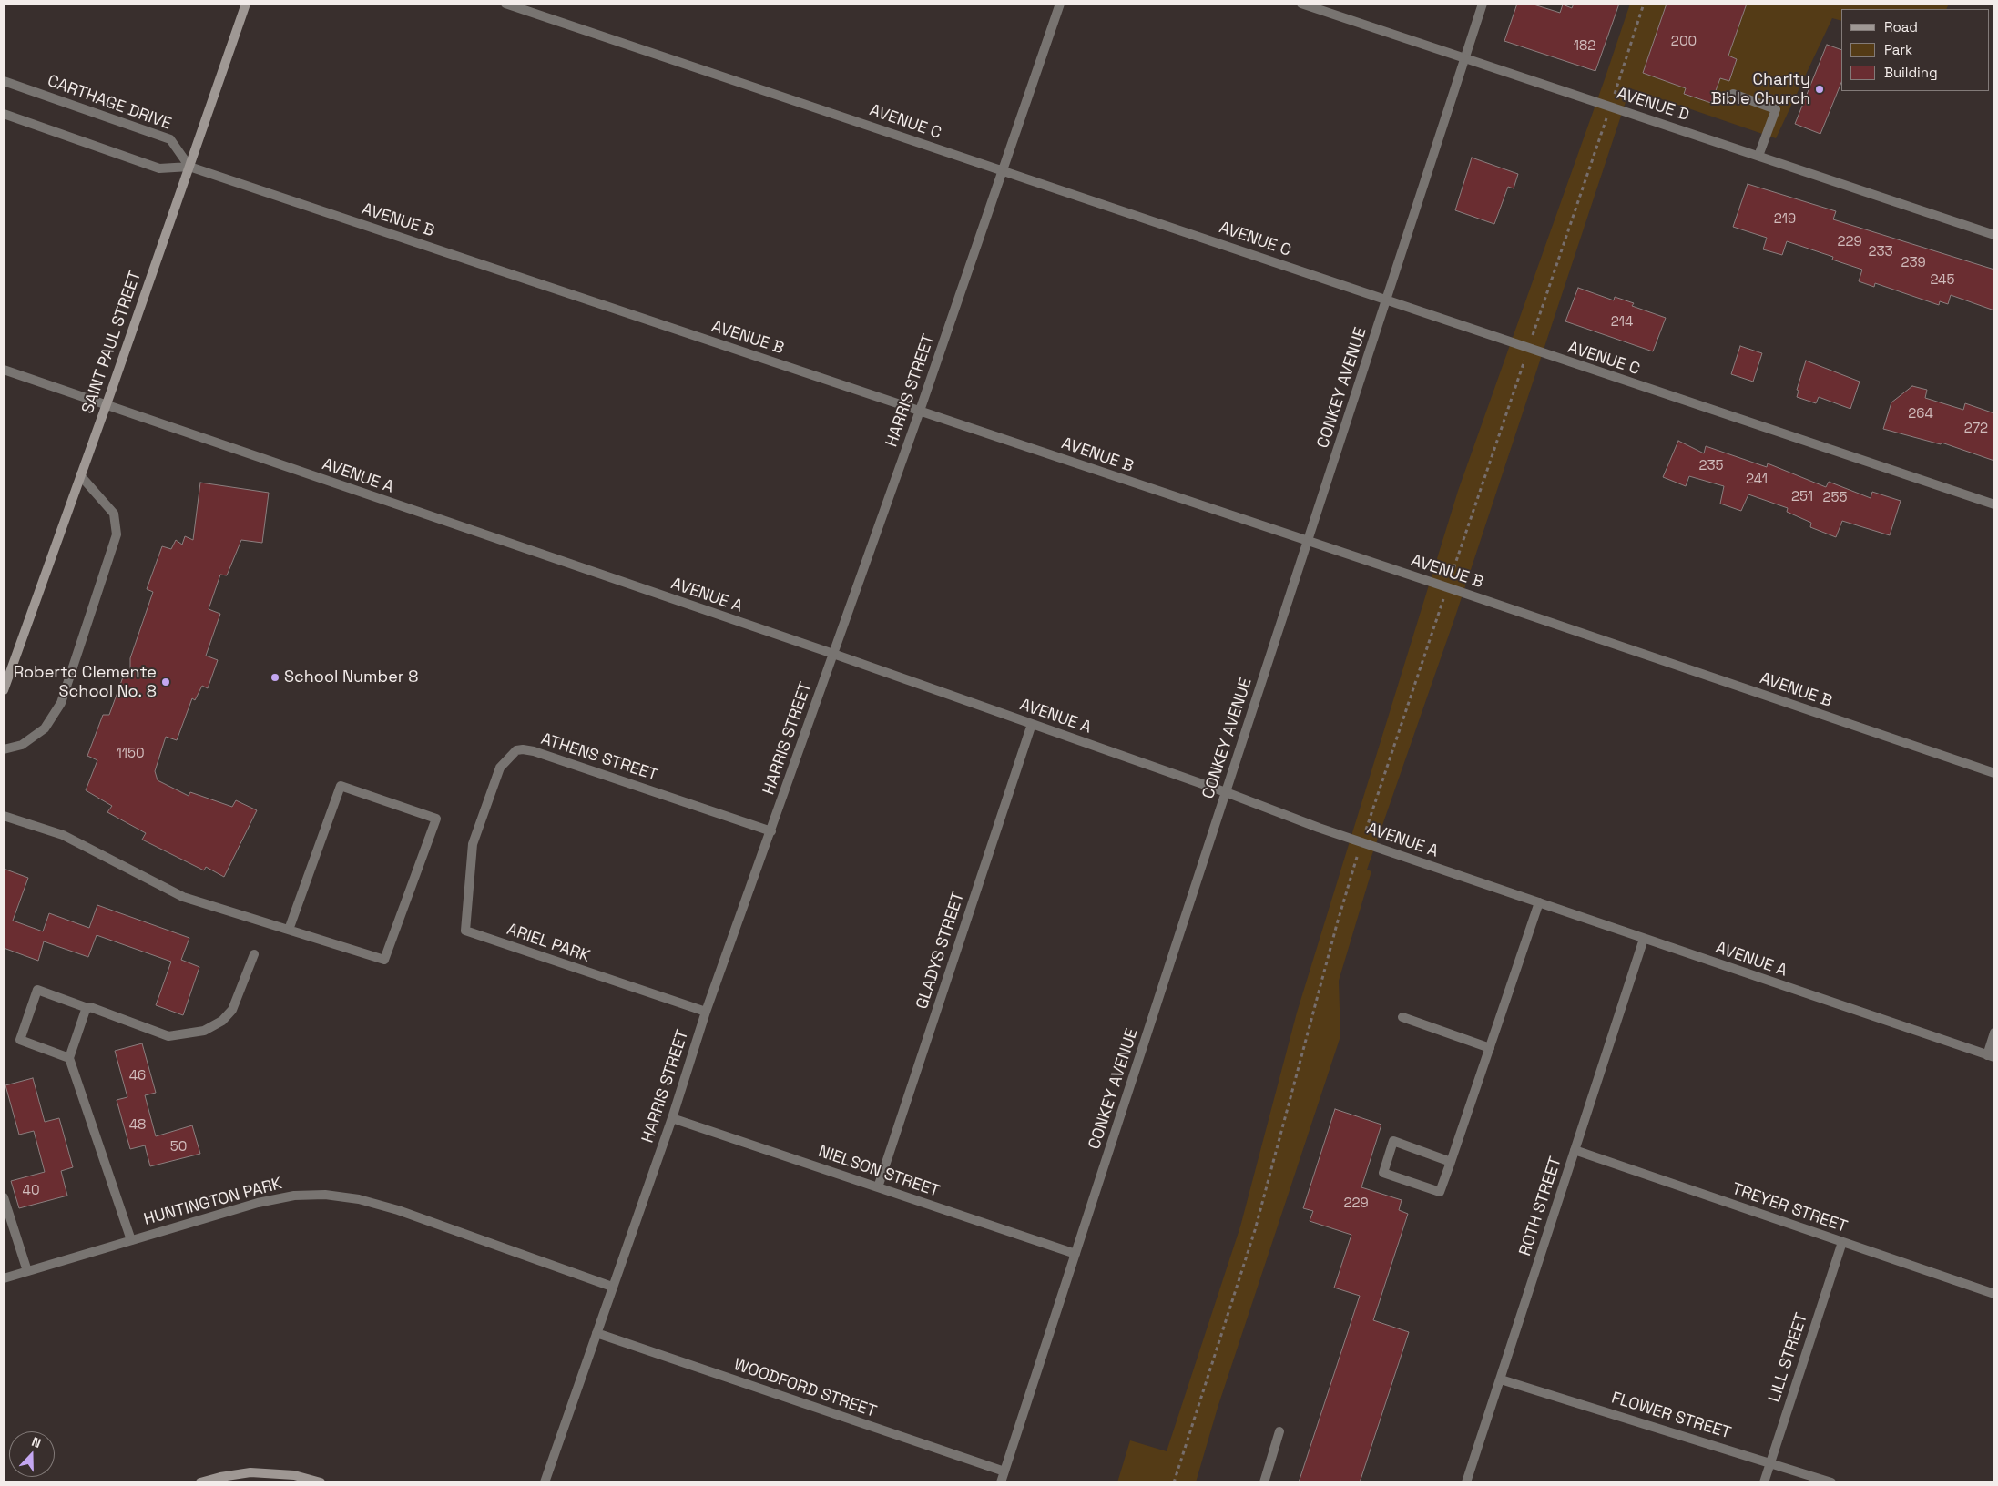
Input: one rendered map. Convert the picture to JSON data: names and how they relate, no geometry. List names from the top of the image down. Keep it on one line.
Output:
{"streets":{"main road":["SAINT PAUL STREET"],"street":["CARTHAGE DRIVE","AVENUE D","AVENUE C","AVENUE B","CONKEY AVENUE","HARRIS STREET","AVENUE A","ATHENS STREET","ARIEL PARK","GLADYS STREET","NIELSON STREET","HUNTINGTON PARK","ROTH STREET","TREYER STREET","LILL STREET","WOODFORD STREET","FLOWER STREET"]},"crossings":[["CARTHAGE DRIVE","AVENUE B"],["CARTHAGE DRIVE","SAINT PAUL STREET"],["AVENUE D","CONKEY AVENUE"],["AVENUE C","CONKEY AVENUE"],["AVENUE C","HARRIS STREET"],["AVENUE B","SAINT PAUL STREET"],["AVENUE B","CONKEY AVENUE"],["AVENUE B","HARRIS STREET"],["SAINT PAUL STREET","AVENUE A"],["CONKEY AVENUE","AVENUE A"],["CONKEY AVENUE","NIELSON STREET"],["CONKEY AVENUE","WOODFORD STREET"],["HARRIS STREET","AVENUE A"],["HARRIS STREET","ATHENS STREET"],["HARRIS STREET","ARIEL PARK"],["HARRIS STREET","NIELSON STREET"],["HARRIS STREET","HUNTINGTON PARK"],["HARRIS STREET","WOODFORD STREET"],["AVENUE A","GLADYS STREET"],["AVENUE A","ROTH STREET"],["ATHENS STREET","ARIEL PARK"],["GLADYS STREET","NIELSON STREET"],["ROTH STREET","TREYER STREET"],["ROTH STREET","FLOWER STREET"],["TREYER STREET","LILL STREET"],["LILL STREET","FLOWER STREET"]],"places":["Charity Bible Church","School Number 8","Roberto Clemente School No. 8"],"house_numbers":["200","182","219","229","233","239","245","214","264","272","235","241","251","255","1150","46","48","50","40","229"],"legend":["Road","Park","Building"],"north":"top"}
